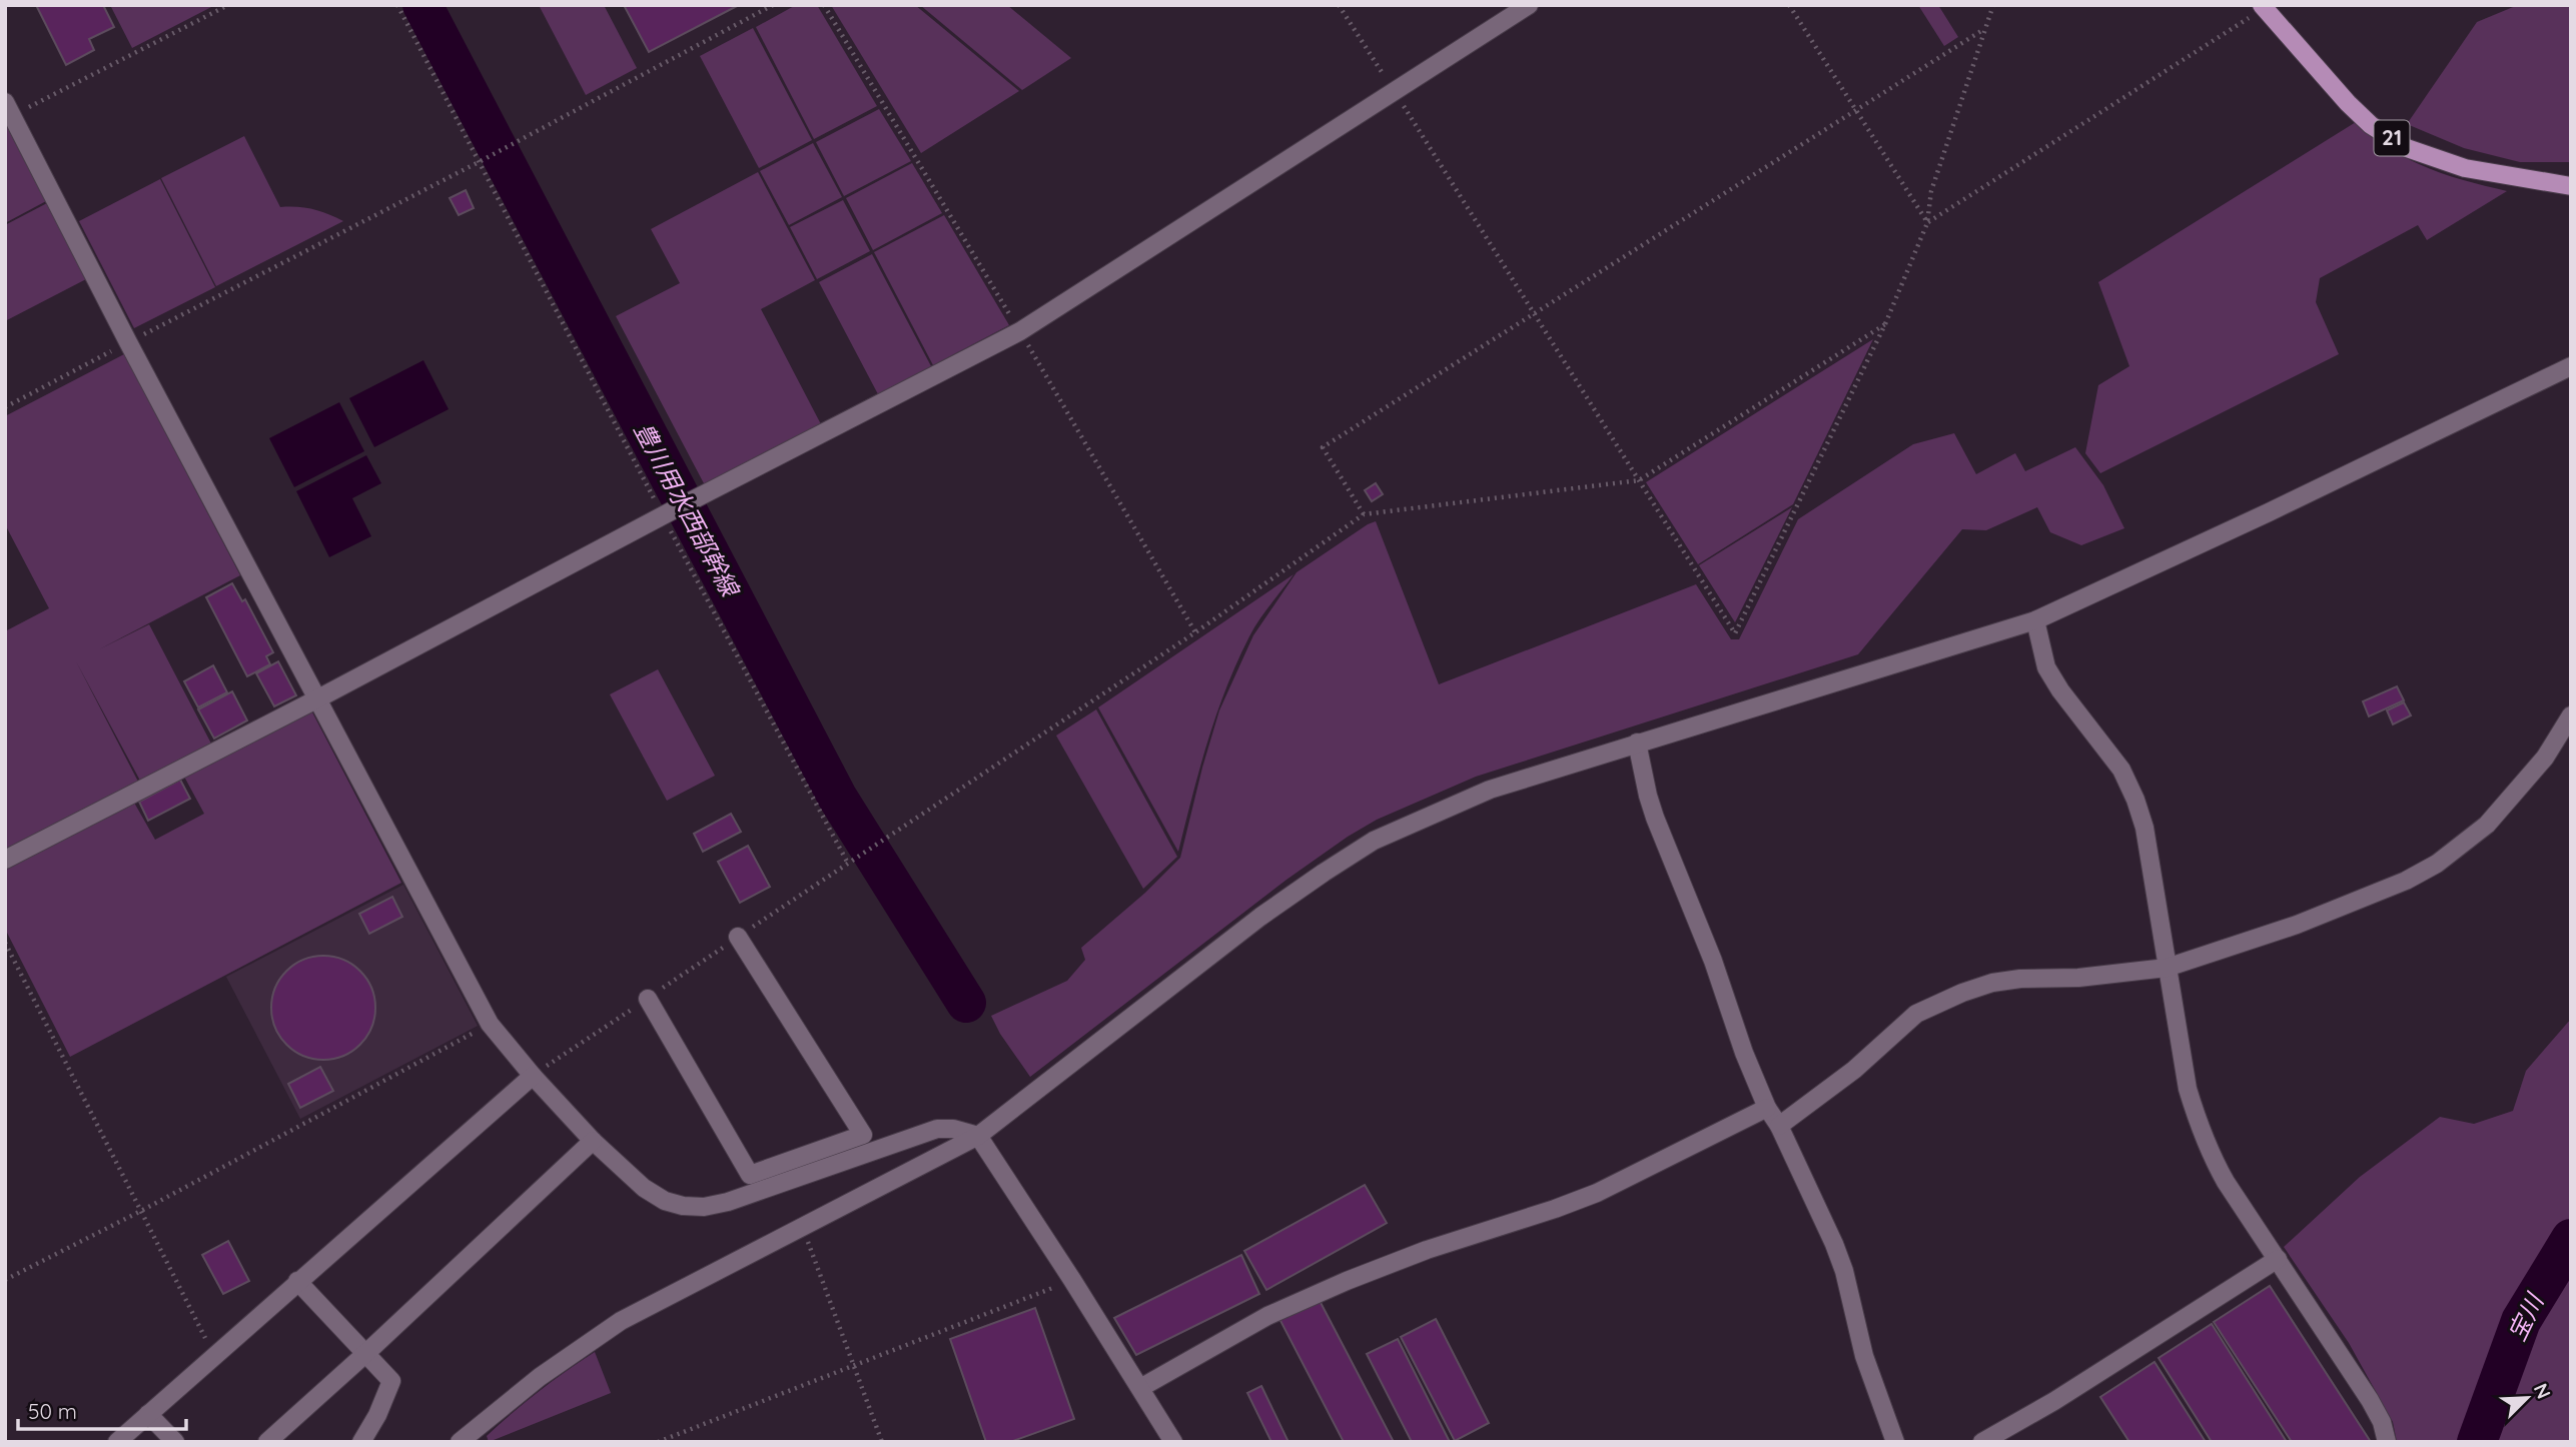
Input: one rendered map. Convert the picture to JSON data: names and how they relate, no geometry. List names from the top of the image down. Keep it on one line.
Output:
{"streets":{"main road":["21"]},"water":["豊川用水西部幹線","宝川"],"scale_bar":"50 m","north":"top right"}
